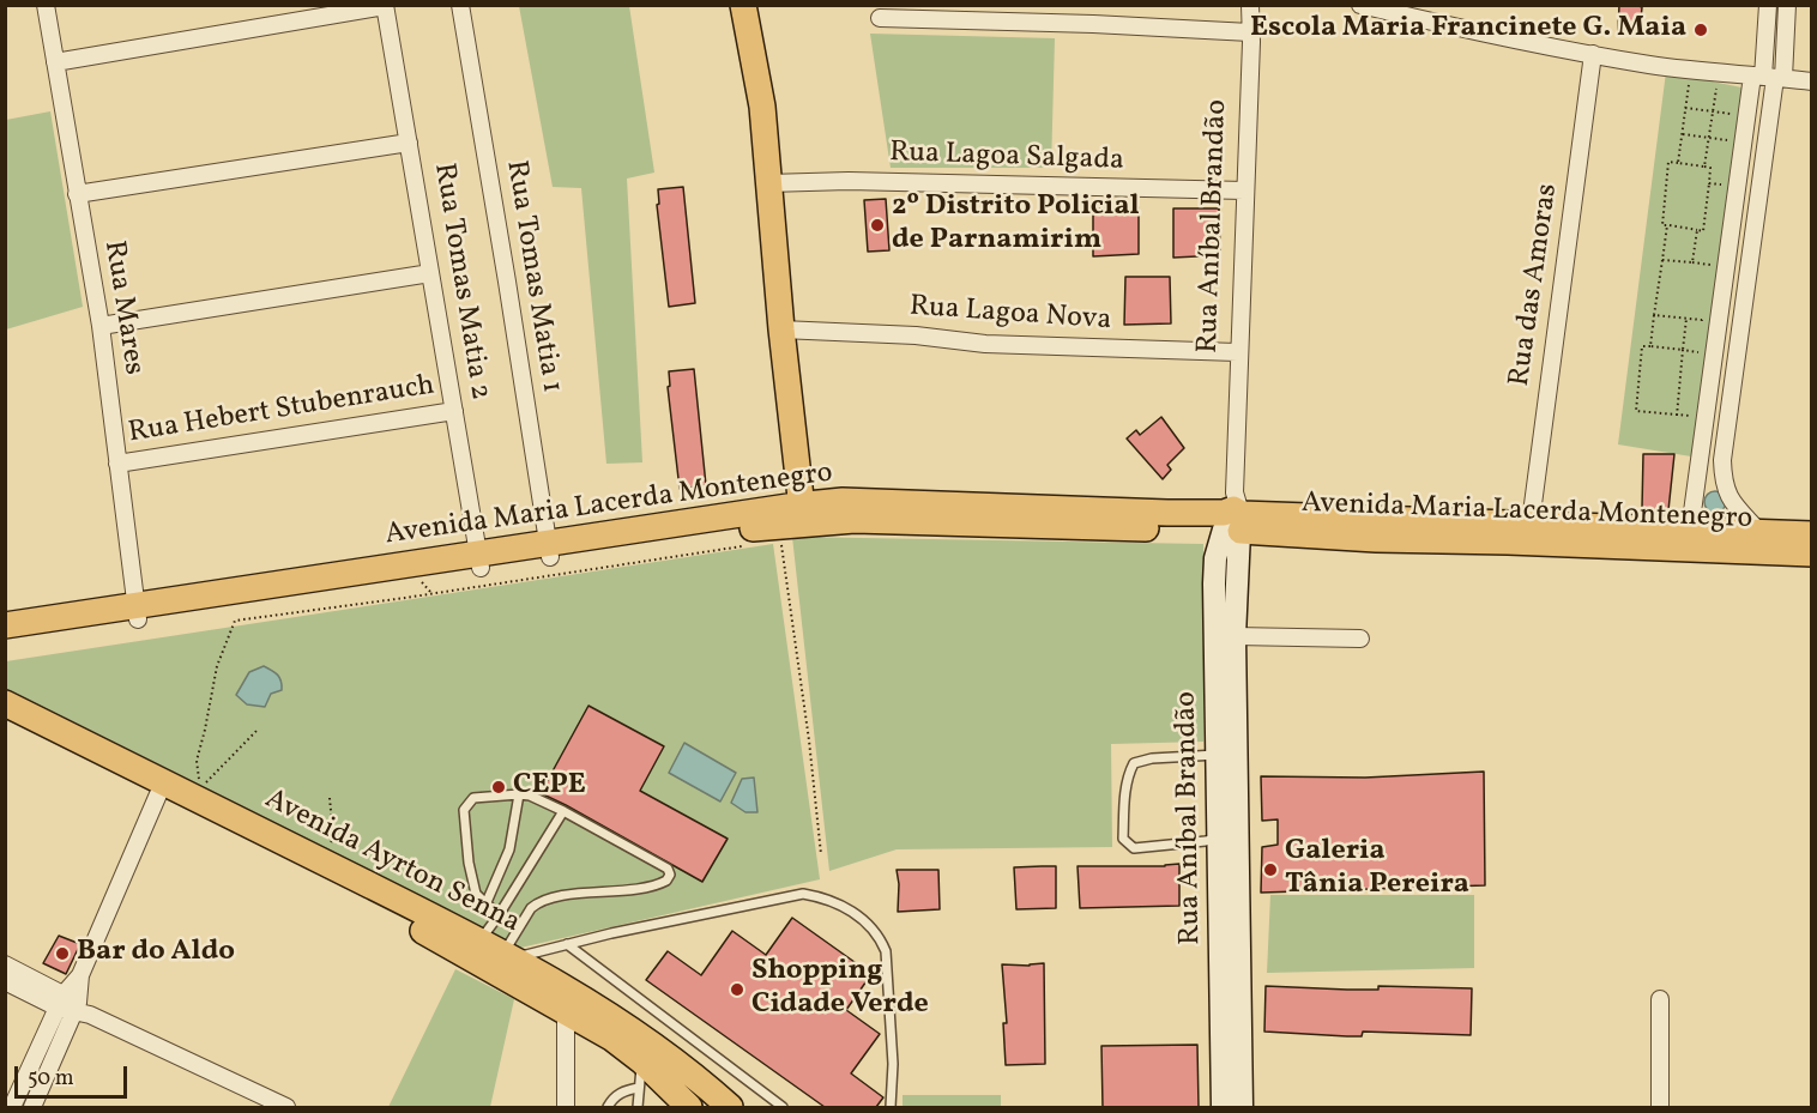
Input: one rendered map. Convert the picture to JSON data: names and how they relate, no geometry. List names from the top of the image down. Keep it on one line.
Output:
{"streets":{"main road":["Avenida Maria Lacerda Montenegro","Avenida Ayrton Senna"],"street":["Rua Lagoa Salgada","Rua Aníbal Brandão","Rua Tomas Matia 1","Rua Tomas Matia 2","Rua das Amoras","Rua Mares","Rua Lagoa Nova","Rua Hebert Stubenrauch"]},"crossings":[["Rua Lagoa Salgada","Rua Aníbal Brandão"],["Rua Aníbal Brandão","Rua Lagoa Nova"],["Rua Aníbal Brandão","Avenida Maria Lacerda Montenegro"],["Rua Tomas Matia 1","Avenida Maria Lacerda Montenegro"],["Rua Tomas Matia 2","Rua Hebert Stubenrauch"],["Rua Tomas Matia 2","Avenida Maria Lacerda Montenegro"],["Rua das Amoras","Avenida Maria Lacerda Montenegro"],["Rua Mares","Rua Hebert Stubenrauch"],["Rua Mares","Avenida Maria Lacerda Montenegro"]],"places":["Escola Maria Francinete G. Maia","2º Distrito Policial de Parnamirim","CEPE","Galeria Tânia Pereira","Bar do Aldo","Shopping Cidade Verde"],"scale_bar":"50 m"}
